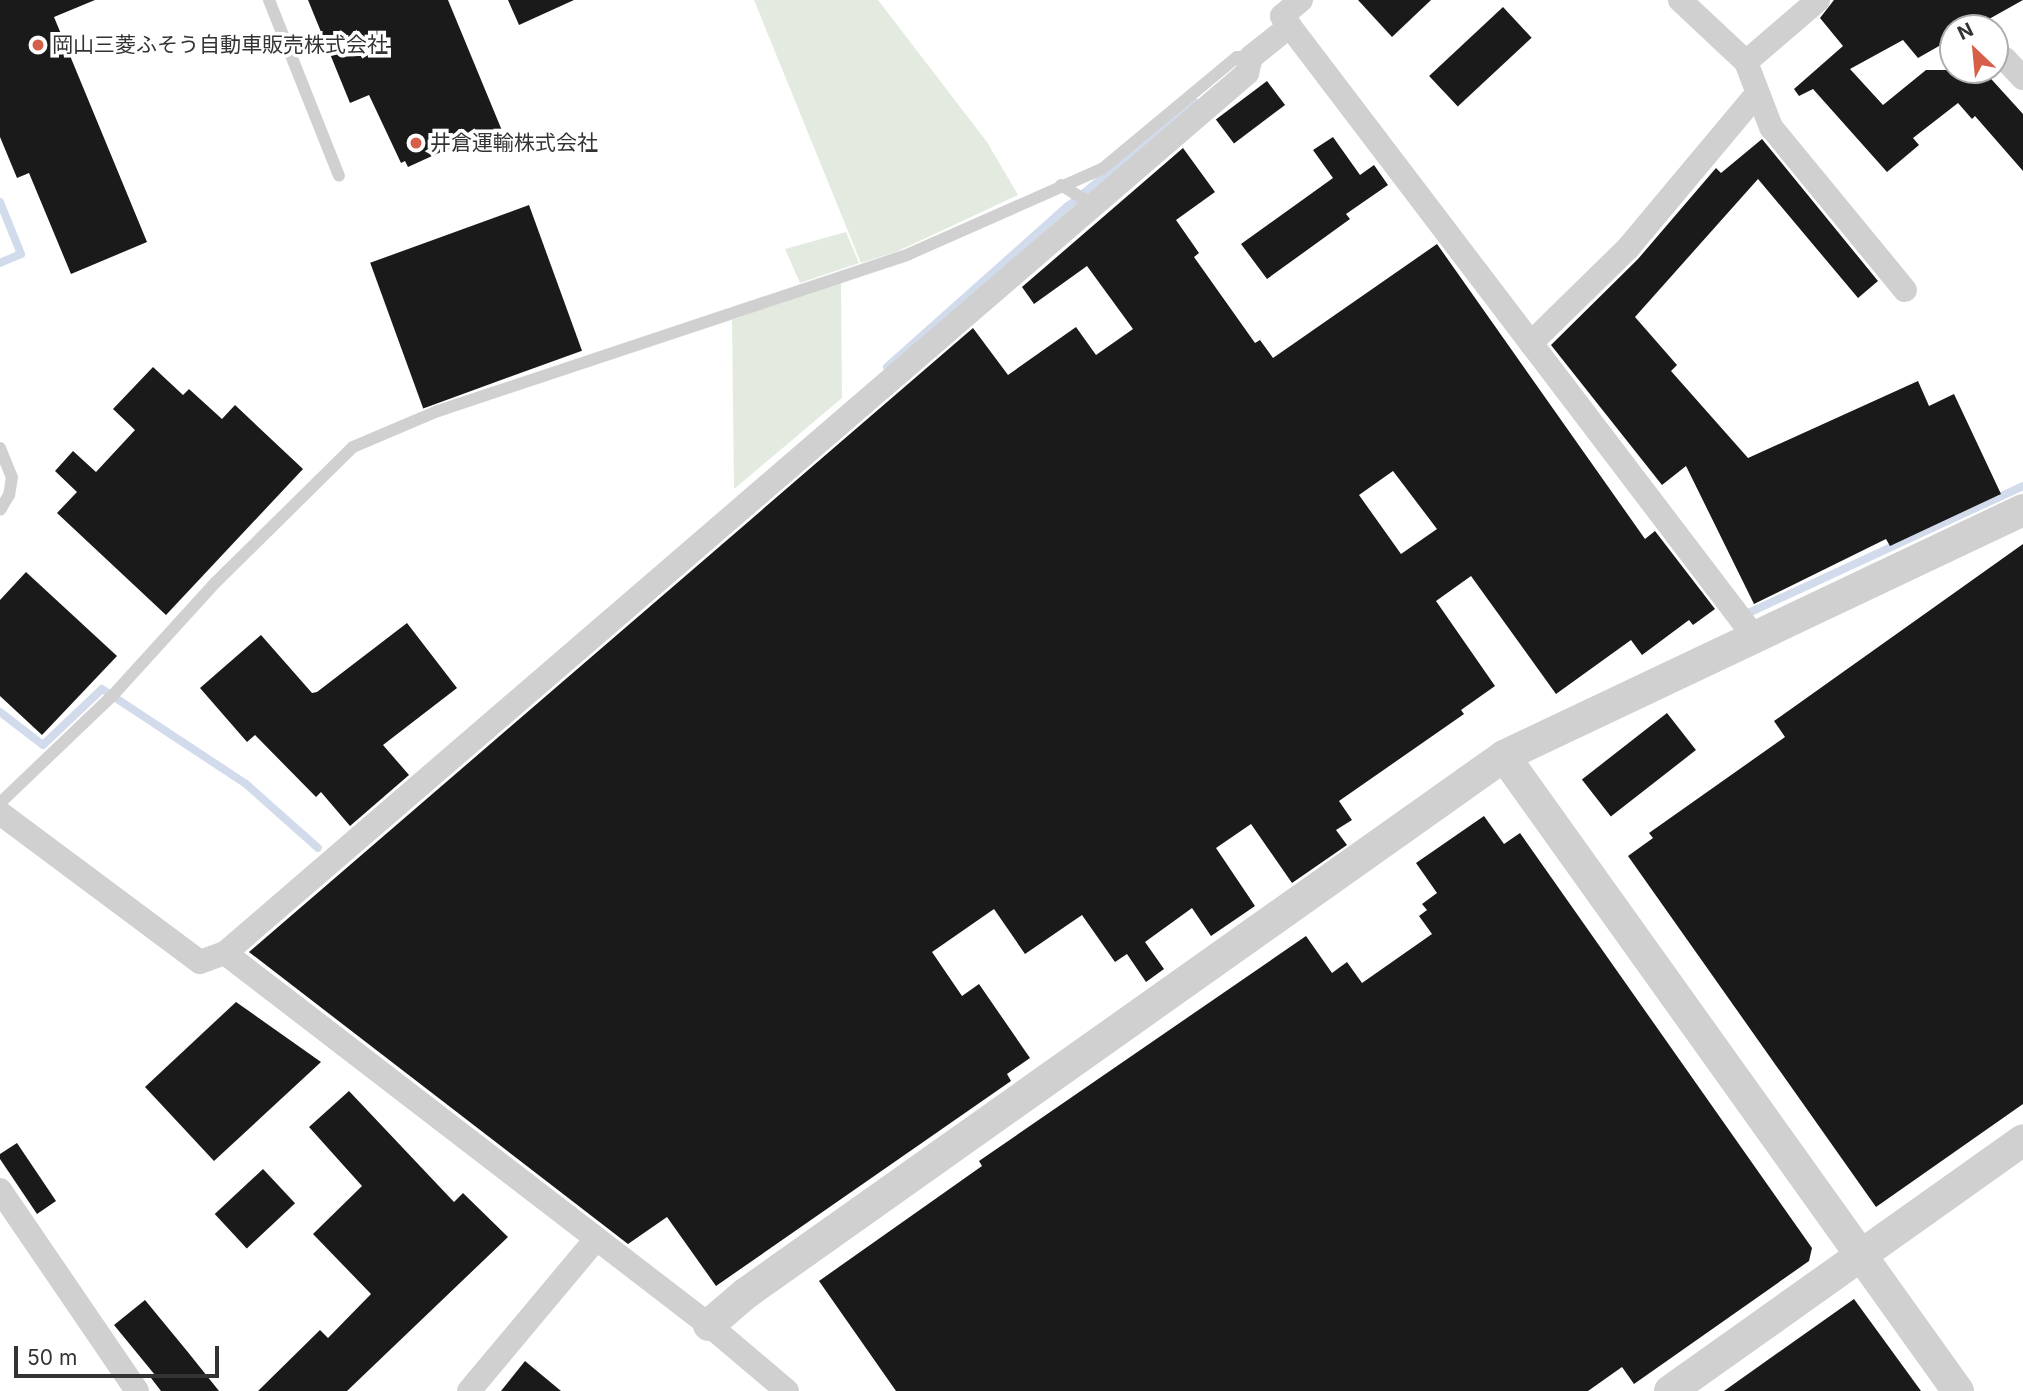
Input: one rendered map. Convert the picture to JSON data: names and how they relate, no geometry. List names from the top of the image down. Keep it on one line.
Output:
{"places":["岡山三菱ふそう自動車販売株式会社","井倉運輸株式会社"],"scale_bar":"50 m","north":"top left"}
